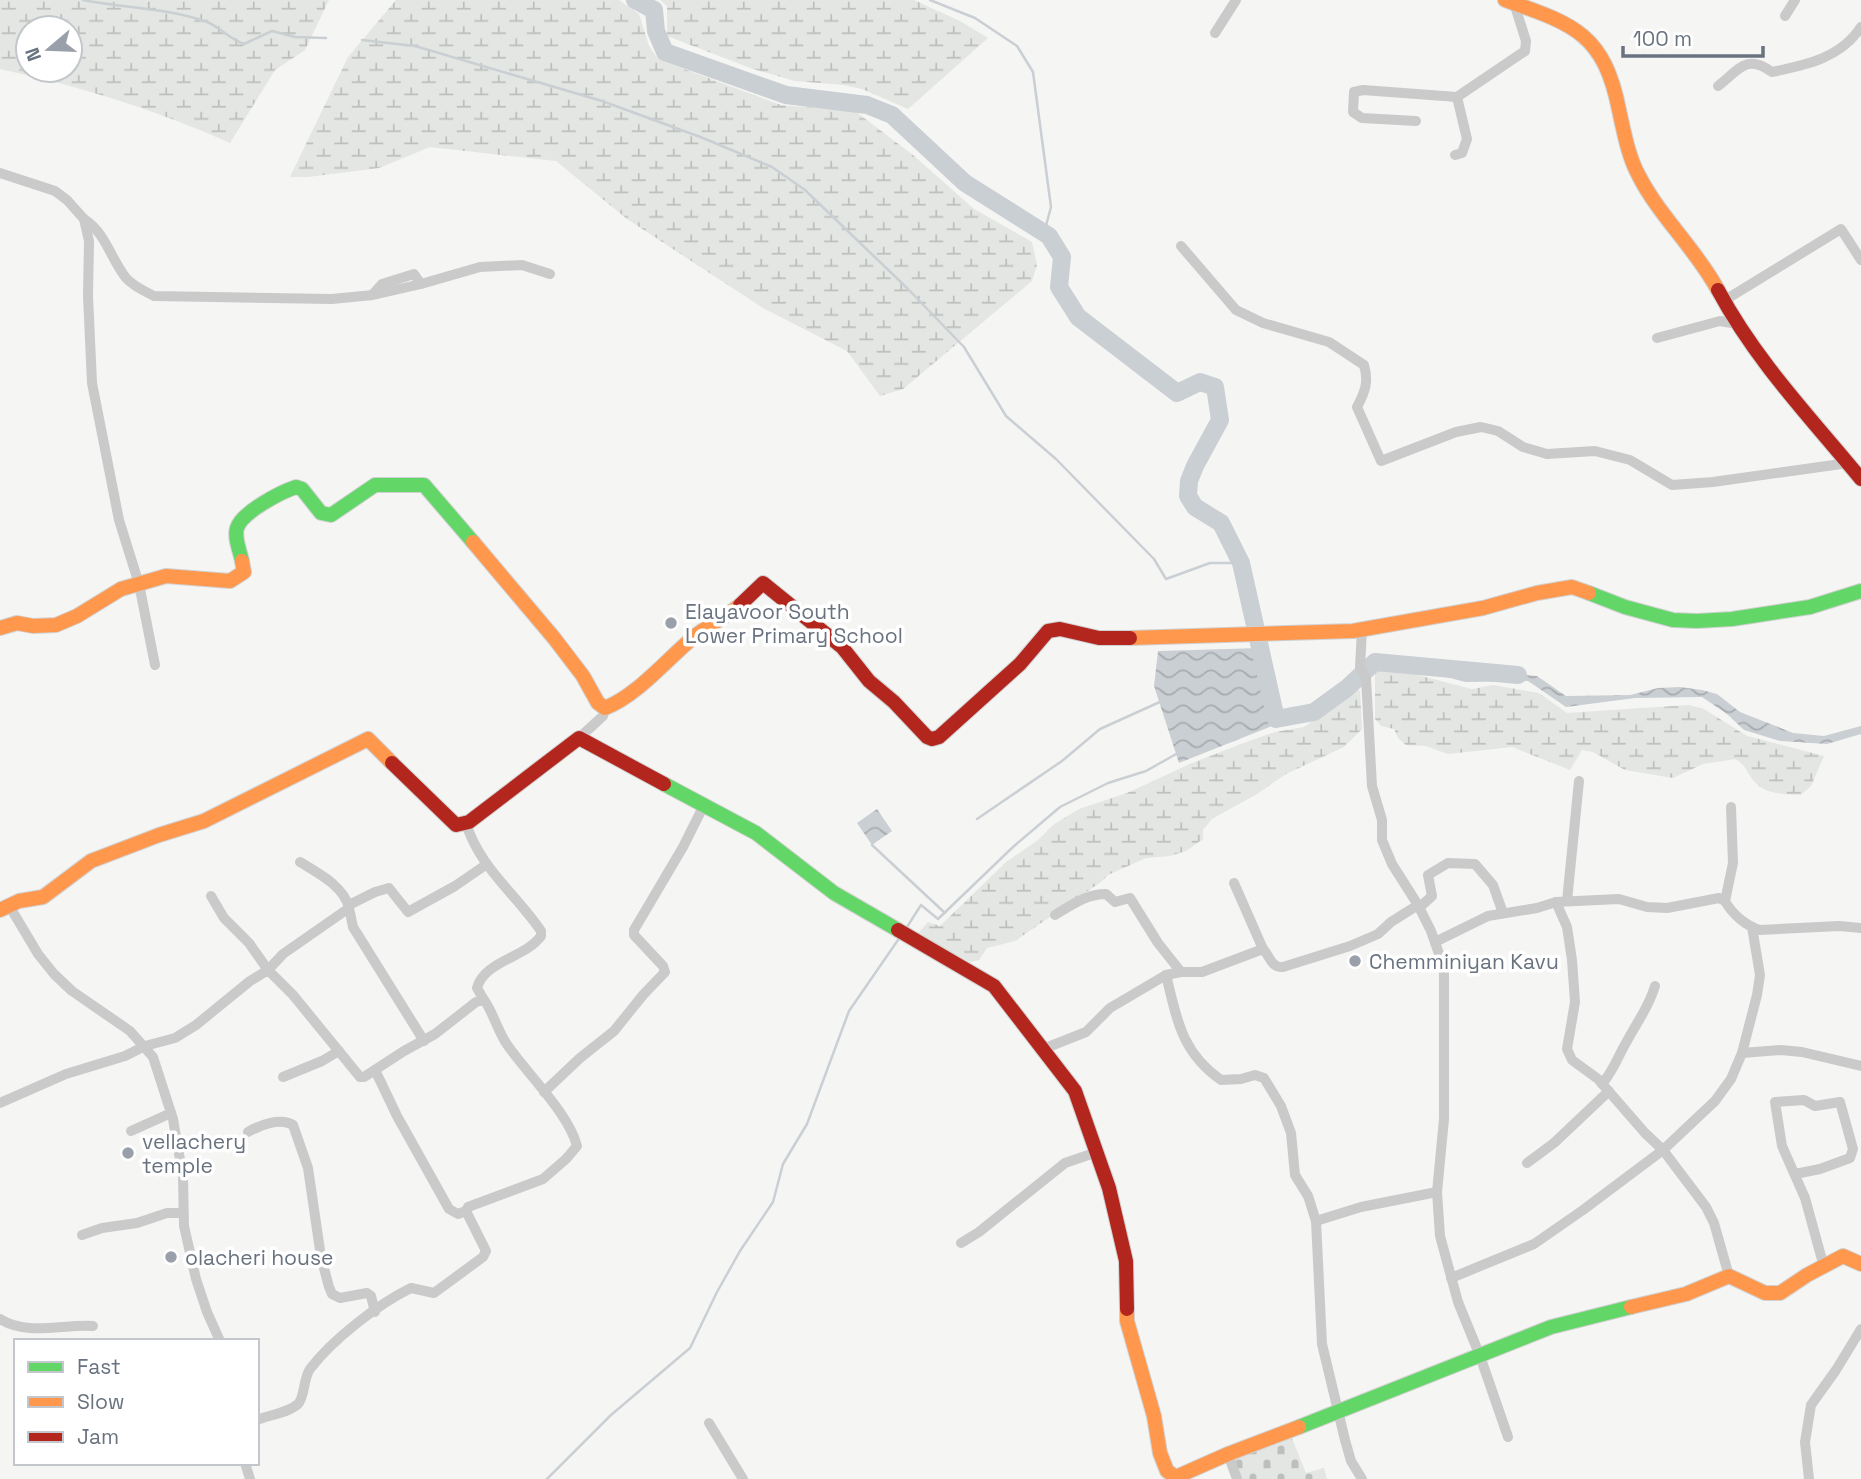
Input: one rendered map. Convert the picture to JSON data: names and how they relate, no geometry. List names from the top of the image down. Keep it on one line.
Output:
{"places":["Elayavoor South Lower Primary School","Chemminiyan Kavu","vellachery temple","olacheri house"],"legend":["Fast","Slow","Jam"],"scale_bar":"100 m","north":"left"}
